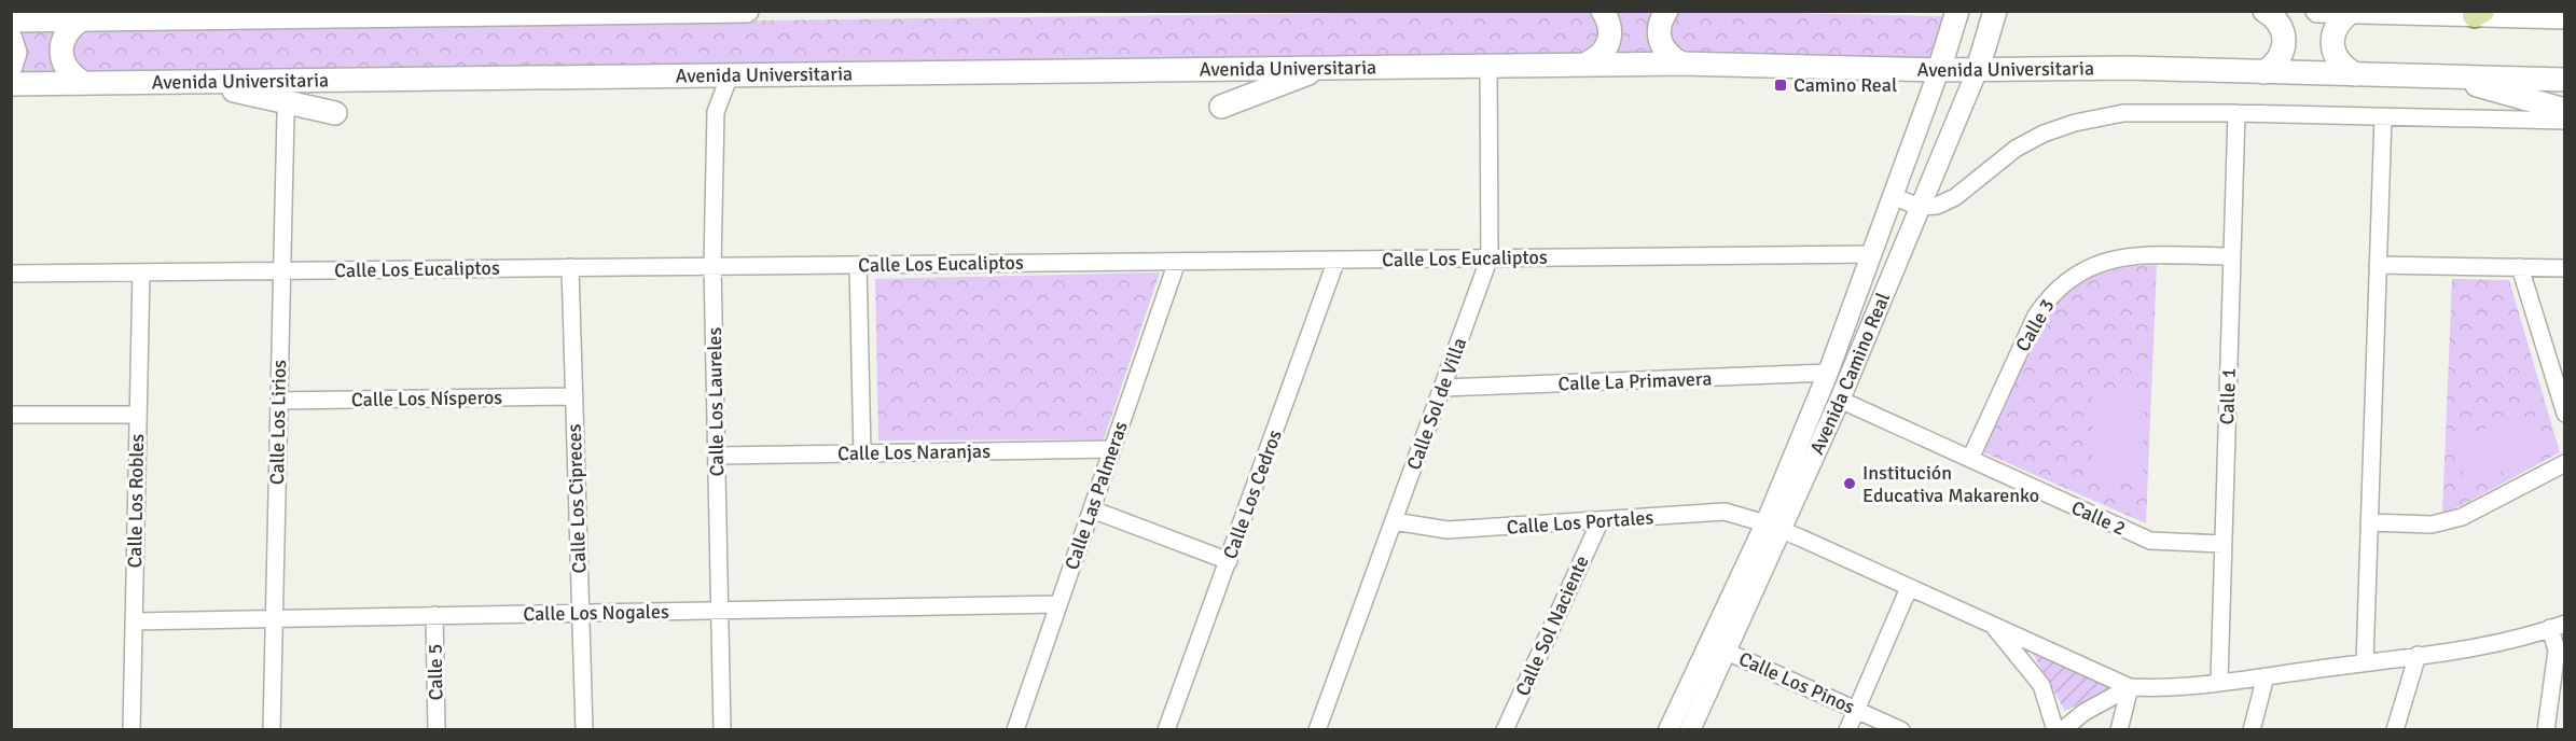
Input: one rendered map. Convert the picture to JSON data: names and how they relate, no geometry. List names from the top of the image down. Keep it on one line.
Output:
{"streets":{"main road":["Avenida Universitaria","Avenida Camino Real"],"street":["Calle Los Eucaliptos","Calle 3","Calle La Primavera","Calle 1","Calle Los Nísperos","Calle Los Laureles","Calle Sol de Villa","Calle Los Lirios","Calle Los Naranjas","Calle Los Cedros","Calle Las Palmeras","Calle Los Cipreces","Calle Los Robles","Calle 2","Calle Los Portales","Calle Los Nogales","Calle Sol Naciente","Calle 5","Calle Los Pinos"]},"crossings":[["Avenida Universitaria","Avenida Camino Real"],["Avenida Universitaria","Calle Los Laureles"],["Avenida Universitaria","Calle Sol de Villa"],["Calle Los Eucaliptos","Avenida Camino Real"],["Calle Los Eucaliptos","Calle Los Laureles"],["Calle Los Eucaliptos","Calle Sol de Villa"],["Calle Los Eucaliptos","Calle Los Lirios"],["Calle Los Eucaliptos","Calle Los Cedros"],["Calle Los Eucaliptos","Calle Las Palmeras"],["Calle Los Eucaliptos","Calle Los Cipreces"],["Calle Los Eucaliptos","Calle Los Robles"],["Calle 3","Calle 1"],["Calle 3","Calle 2"],["Avenida Camino Real","Calle La Primavera"],["Avenida Camino Real","Calle 2"],["Avenida Camino Real","Calle Los Portales"],["Avenida Camino Real","Calle Los Pinos"],["Calle La Primavera","Calle Sol de Villa"],["Calle 1","Calle 2"],["Calle Los Nísperos","Calle Los Lirios"],["Calle Los Nísperos","Calle Los Cipreces"],["Calle Los Laureles","Calle Los Naranjas"],["Calle Los Laureles","Calle Los Nogales"],["Calle Sol de Villa","Calle Los Portales"],["Calle Los Lirios","Calle Los Nogales"],["Calle Los Naranjas","Calle Las Palmeras"],["Calle Las Palmeras","Calle Los Nogales"],["Calle Los Cipreces","Calle Los Nogales"],["Calle Los Robles","Calle Los Nogales"],["Calle Los Portales","Calle Sol Naciente"],["Calle Los Nogales","Calle 5"]],"places":{"transit":["Camino Real"],"other":["Institución Educativa Makarenko"]}}
